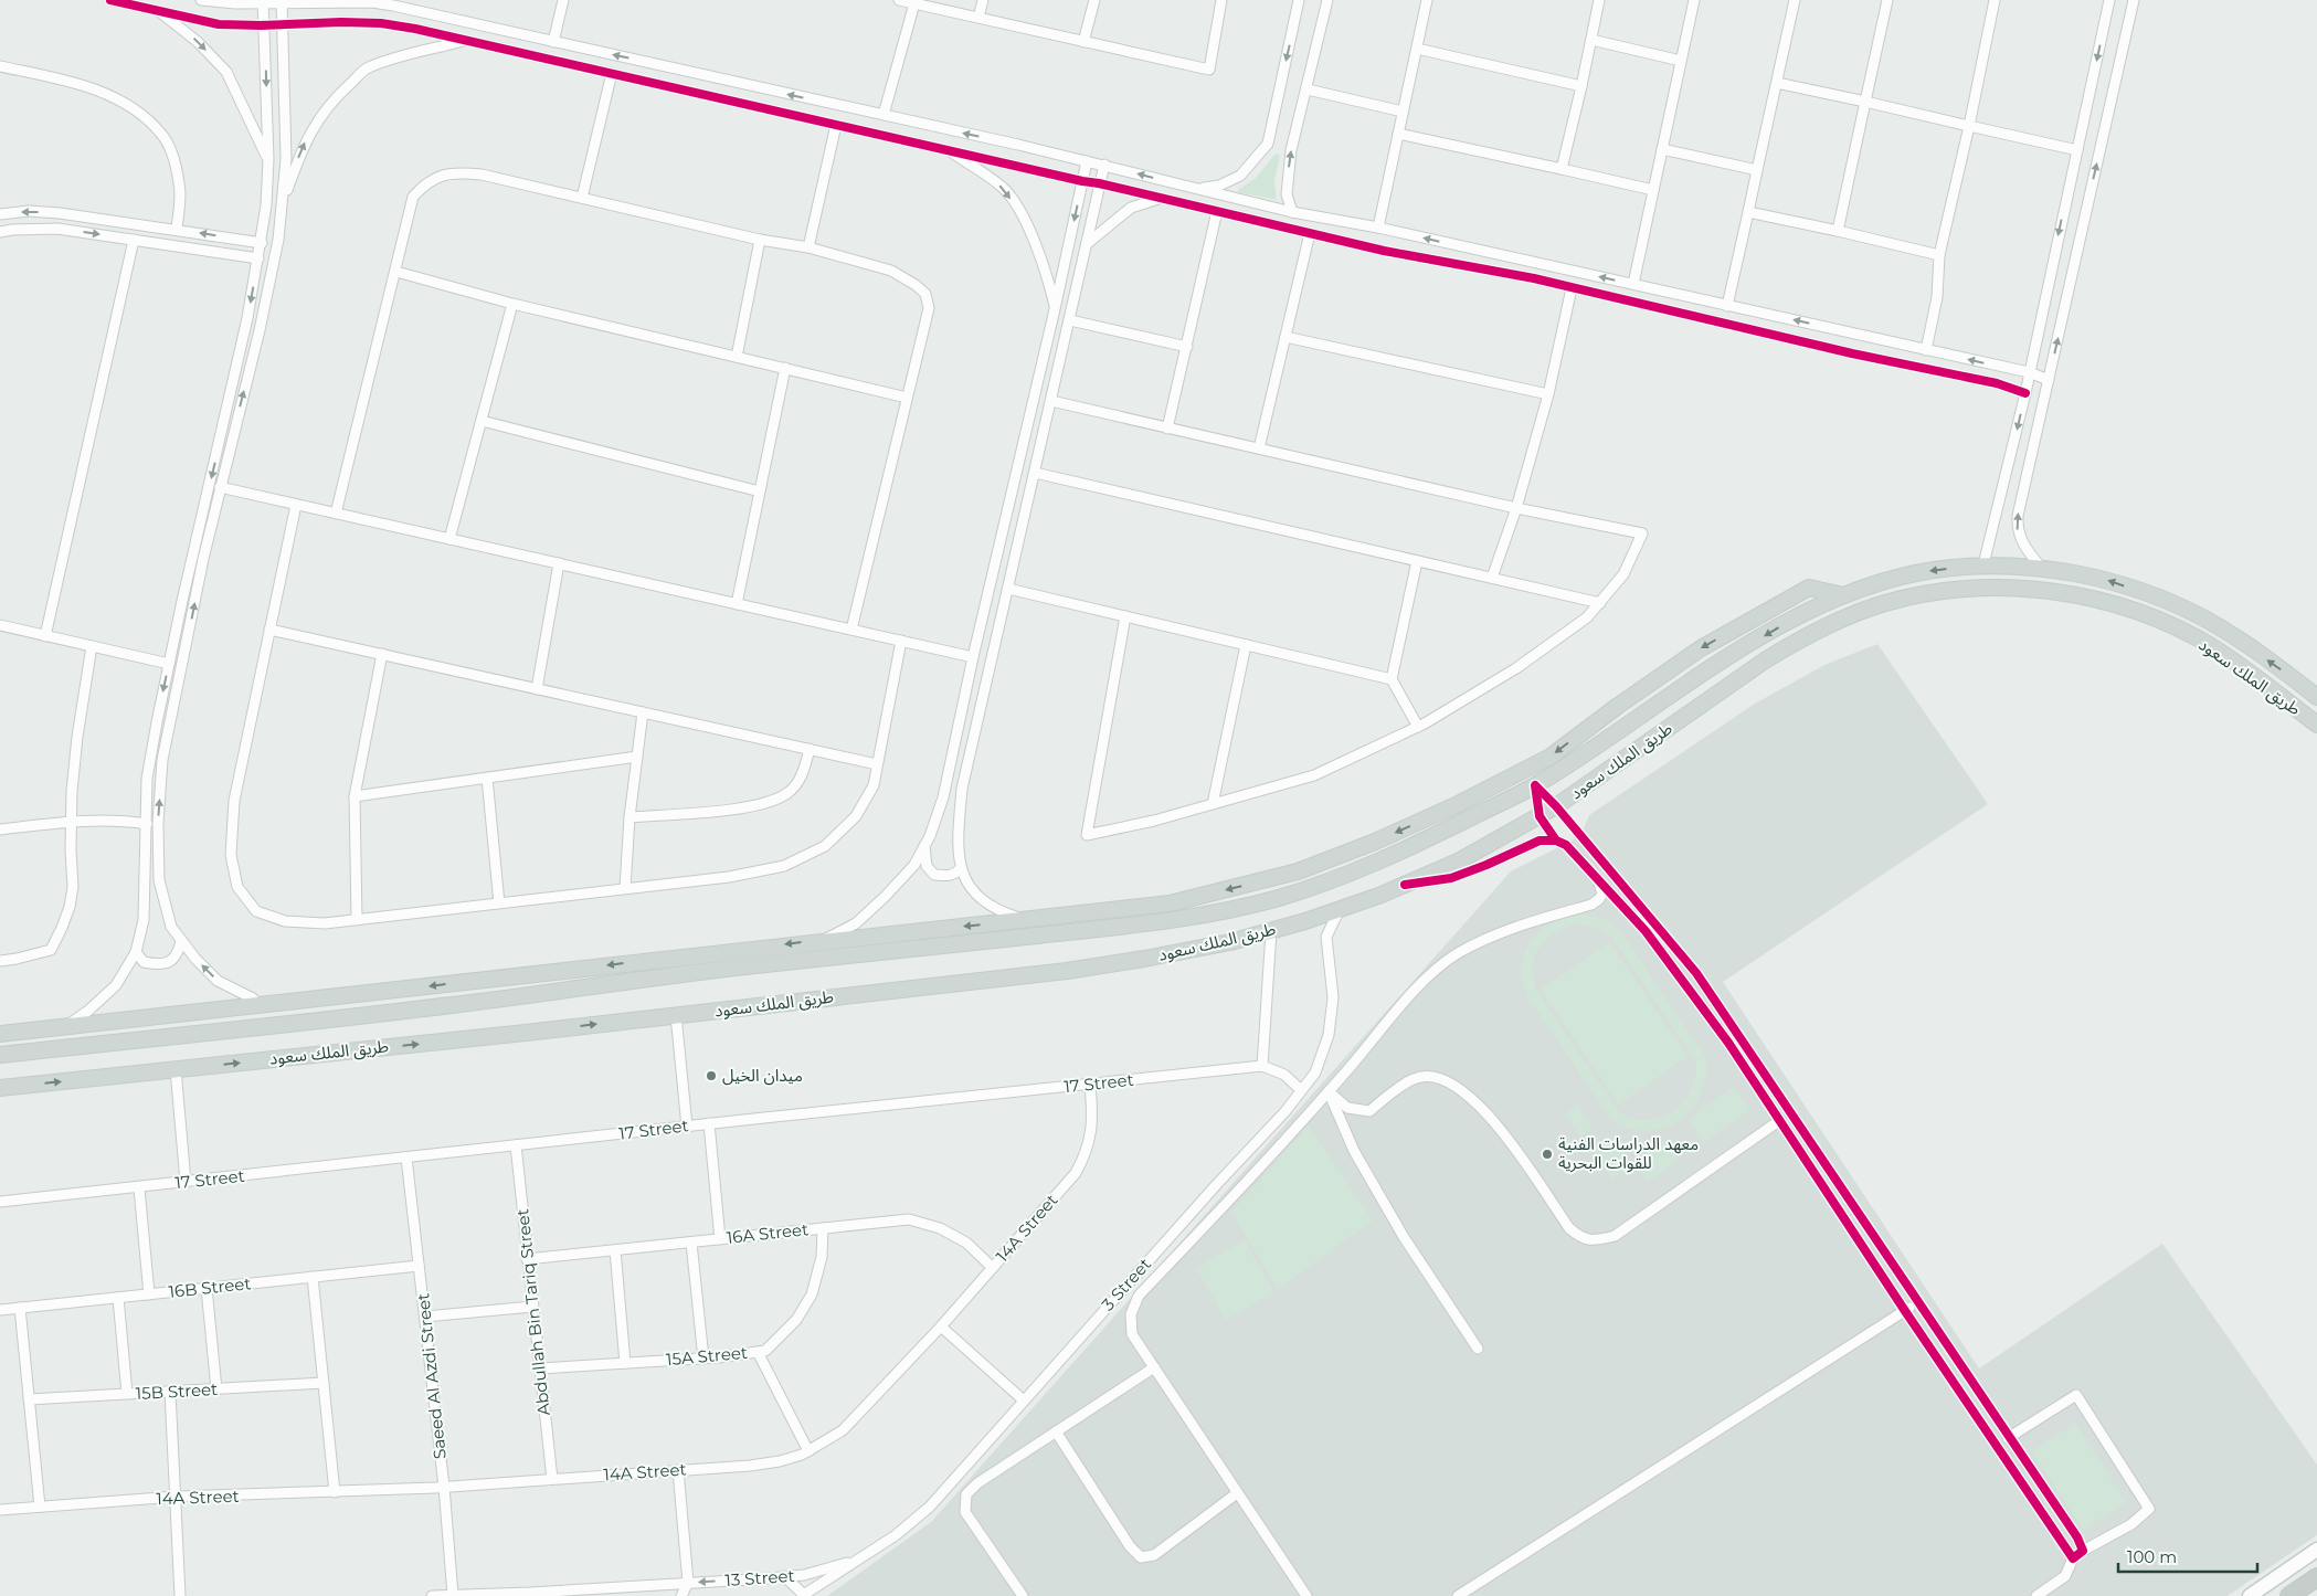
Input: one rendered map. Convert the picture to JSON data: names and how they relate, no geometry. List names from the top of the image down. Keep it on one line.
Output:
{"streets":{"main road":["طريق الملك سعود"],"street":["17 Street","14A Street","16A Street","3 Street","16B Street","Abdullah Bin Tariq Street","15A Street","Saeed Al Azdi Street","15B Street","13 Street"]},"crossings":[["طريق الملك سعود","3 Street"],["17 Street","14A Street"],["17 Street","3 Street"],["17 Street","Abdullah Bin Tariq Street"],["17 Street","Saeed Al Azdi Street"],["14A Street","16A Street"],["14A Street","Abdullah Bin Tariq Street"],["14A Street","Saeed Al Azdi Street"],["16A Street","Abdullah Bin Tariq Street"],["16A Street","15A Street"],["3 Street","13 Street"],["16B Street","Saeed Al Azdi Street"],["Abdullah Bin Tariq Street","15A Street"],["Saeed Al Azdi Street","13 Street"]],"places":["ميدان الخيل","معهد الدراسات الفنية للقوات البحرية"],"scale_bar":"100 m"}
